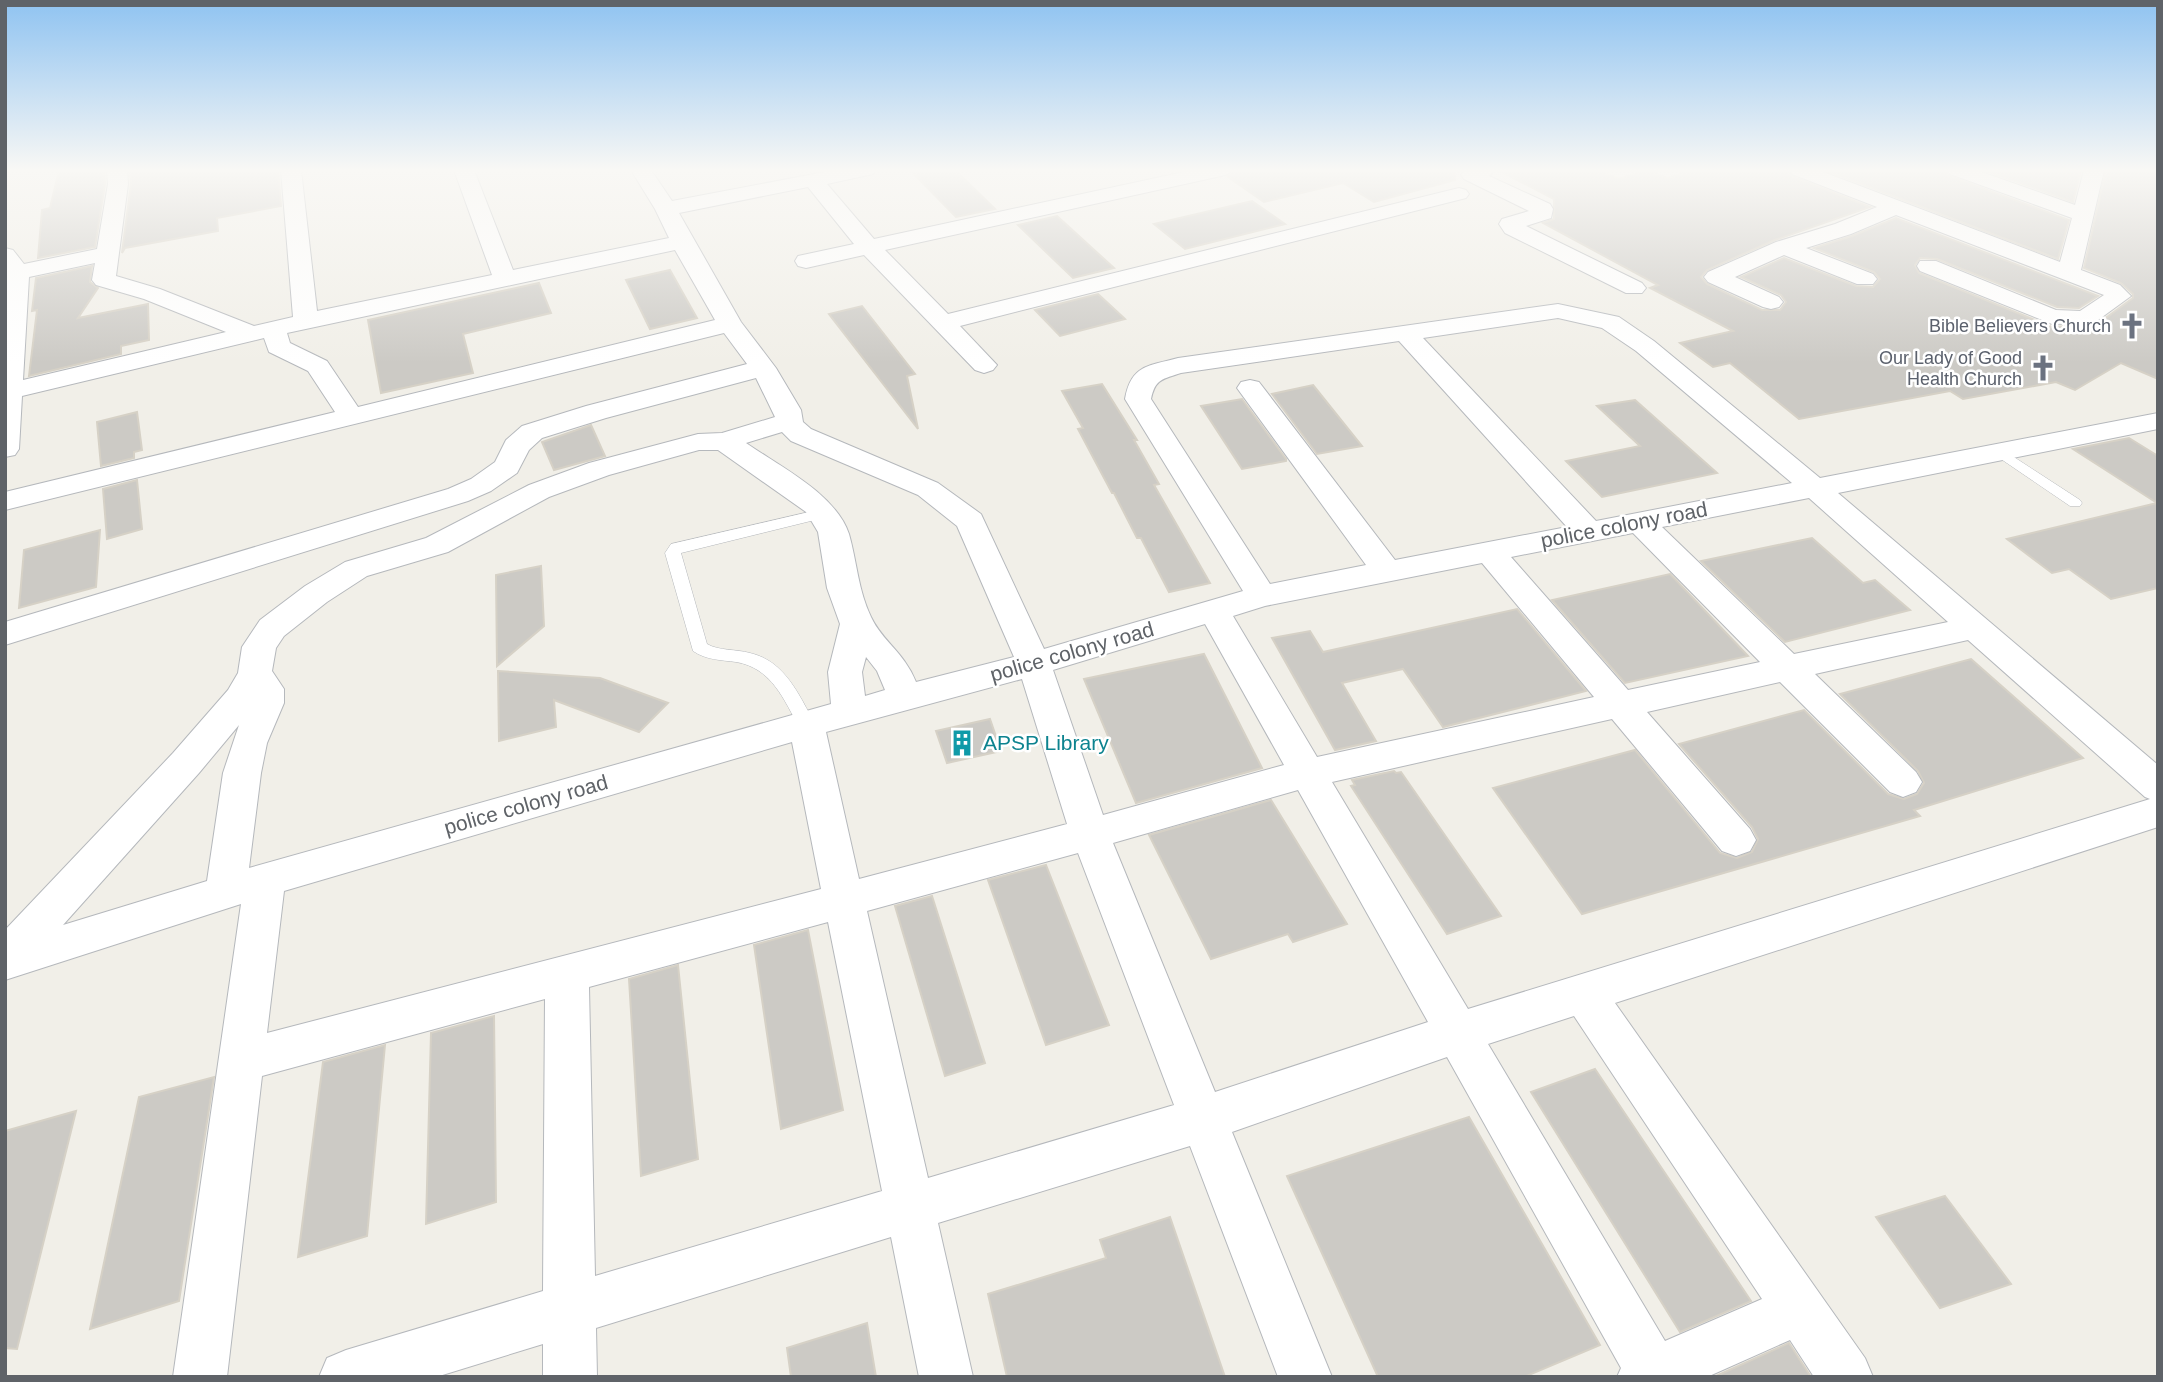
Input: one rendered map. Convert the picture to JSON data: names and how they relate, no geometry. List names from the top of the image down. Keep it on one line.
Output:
{"streets":{"street":["police colony road"]},"places":{"church":["Bible Believers Church","Our Lady of Good Health Church"],"building":["APSP Library"]}}
